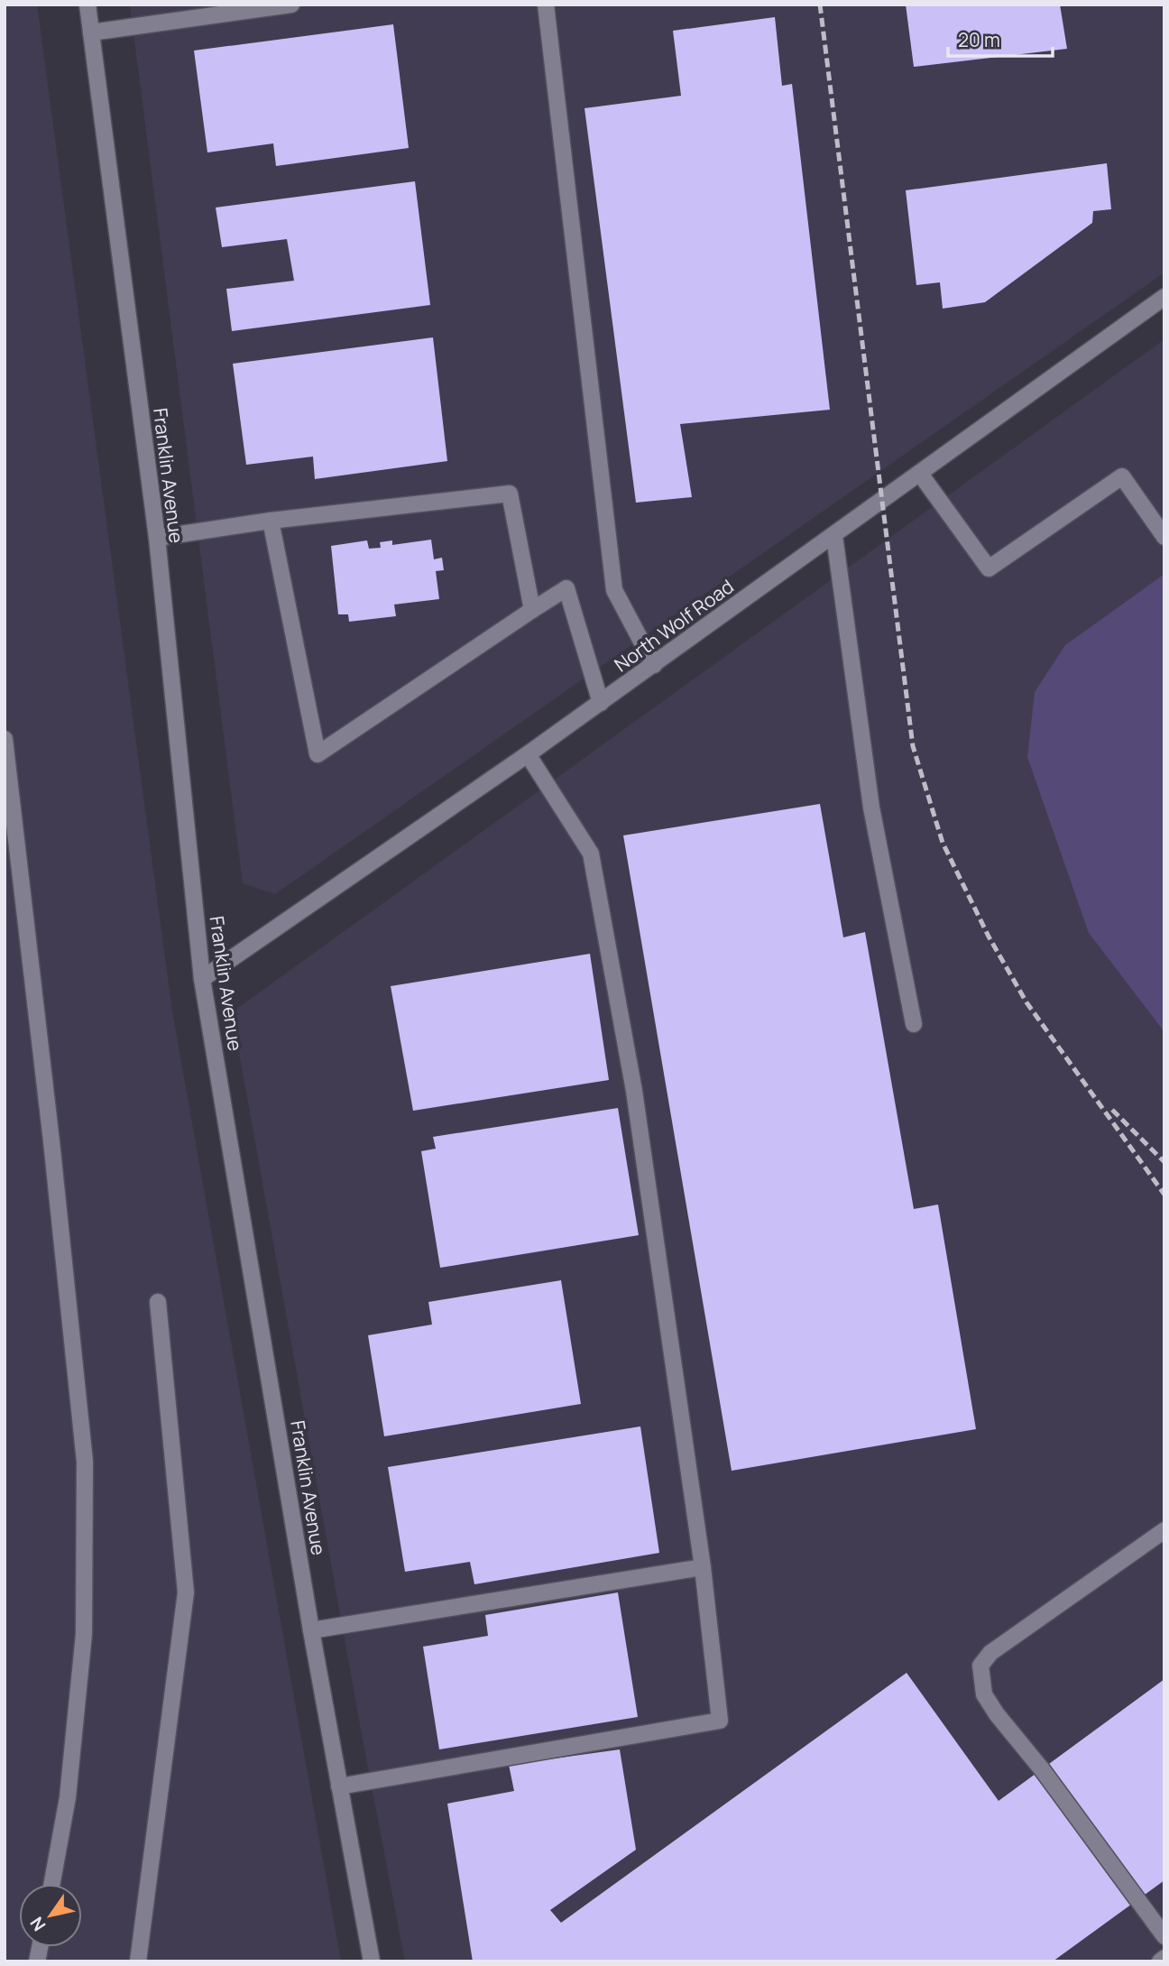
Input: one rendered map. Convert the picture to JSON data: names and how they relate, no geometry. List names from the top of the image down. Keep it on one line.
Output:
{"streets":{"main road":["Franklin Avenue","North Wolf Road"]},"crossings":[["Franklin Avenue","North Wolf Road"]],"scale_bar":"20 m","north":"bottom left"}
